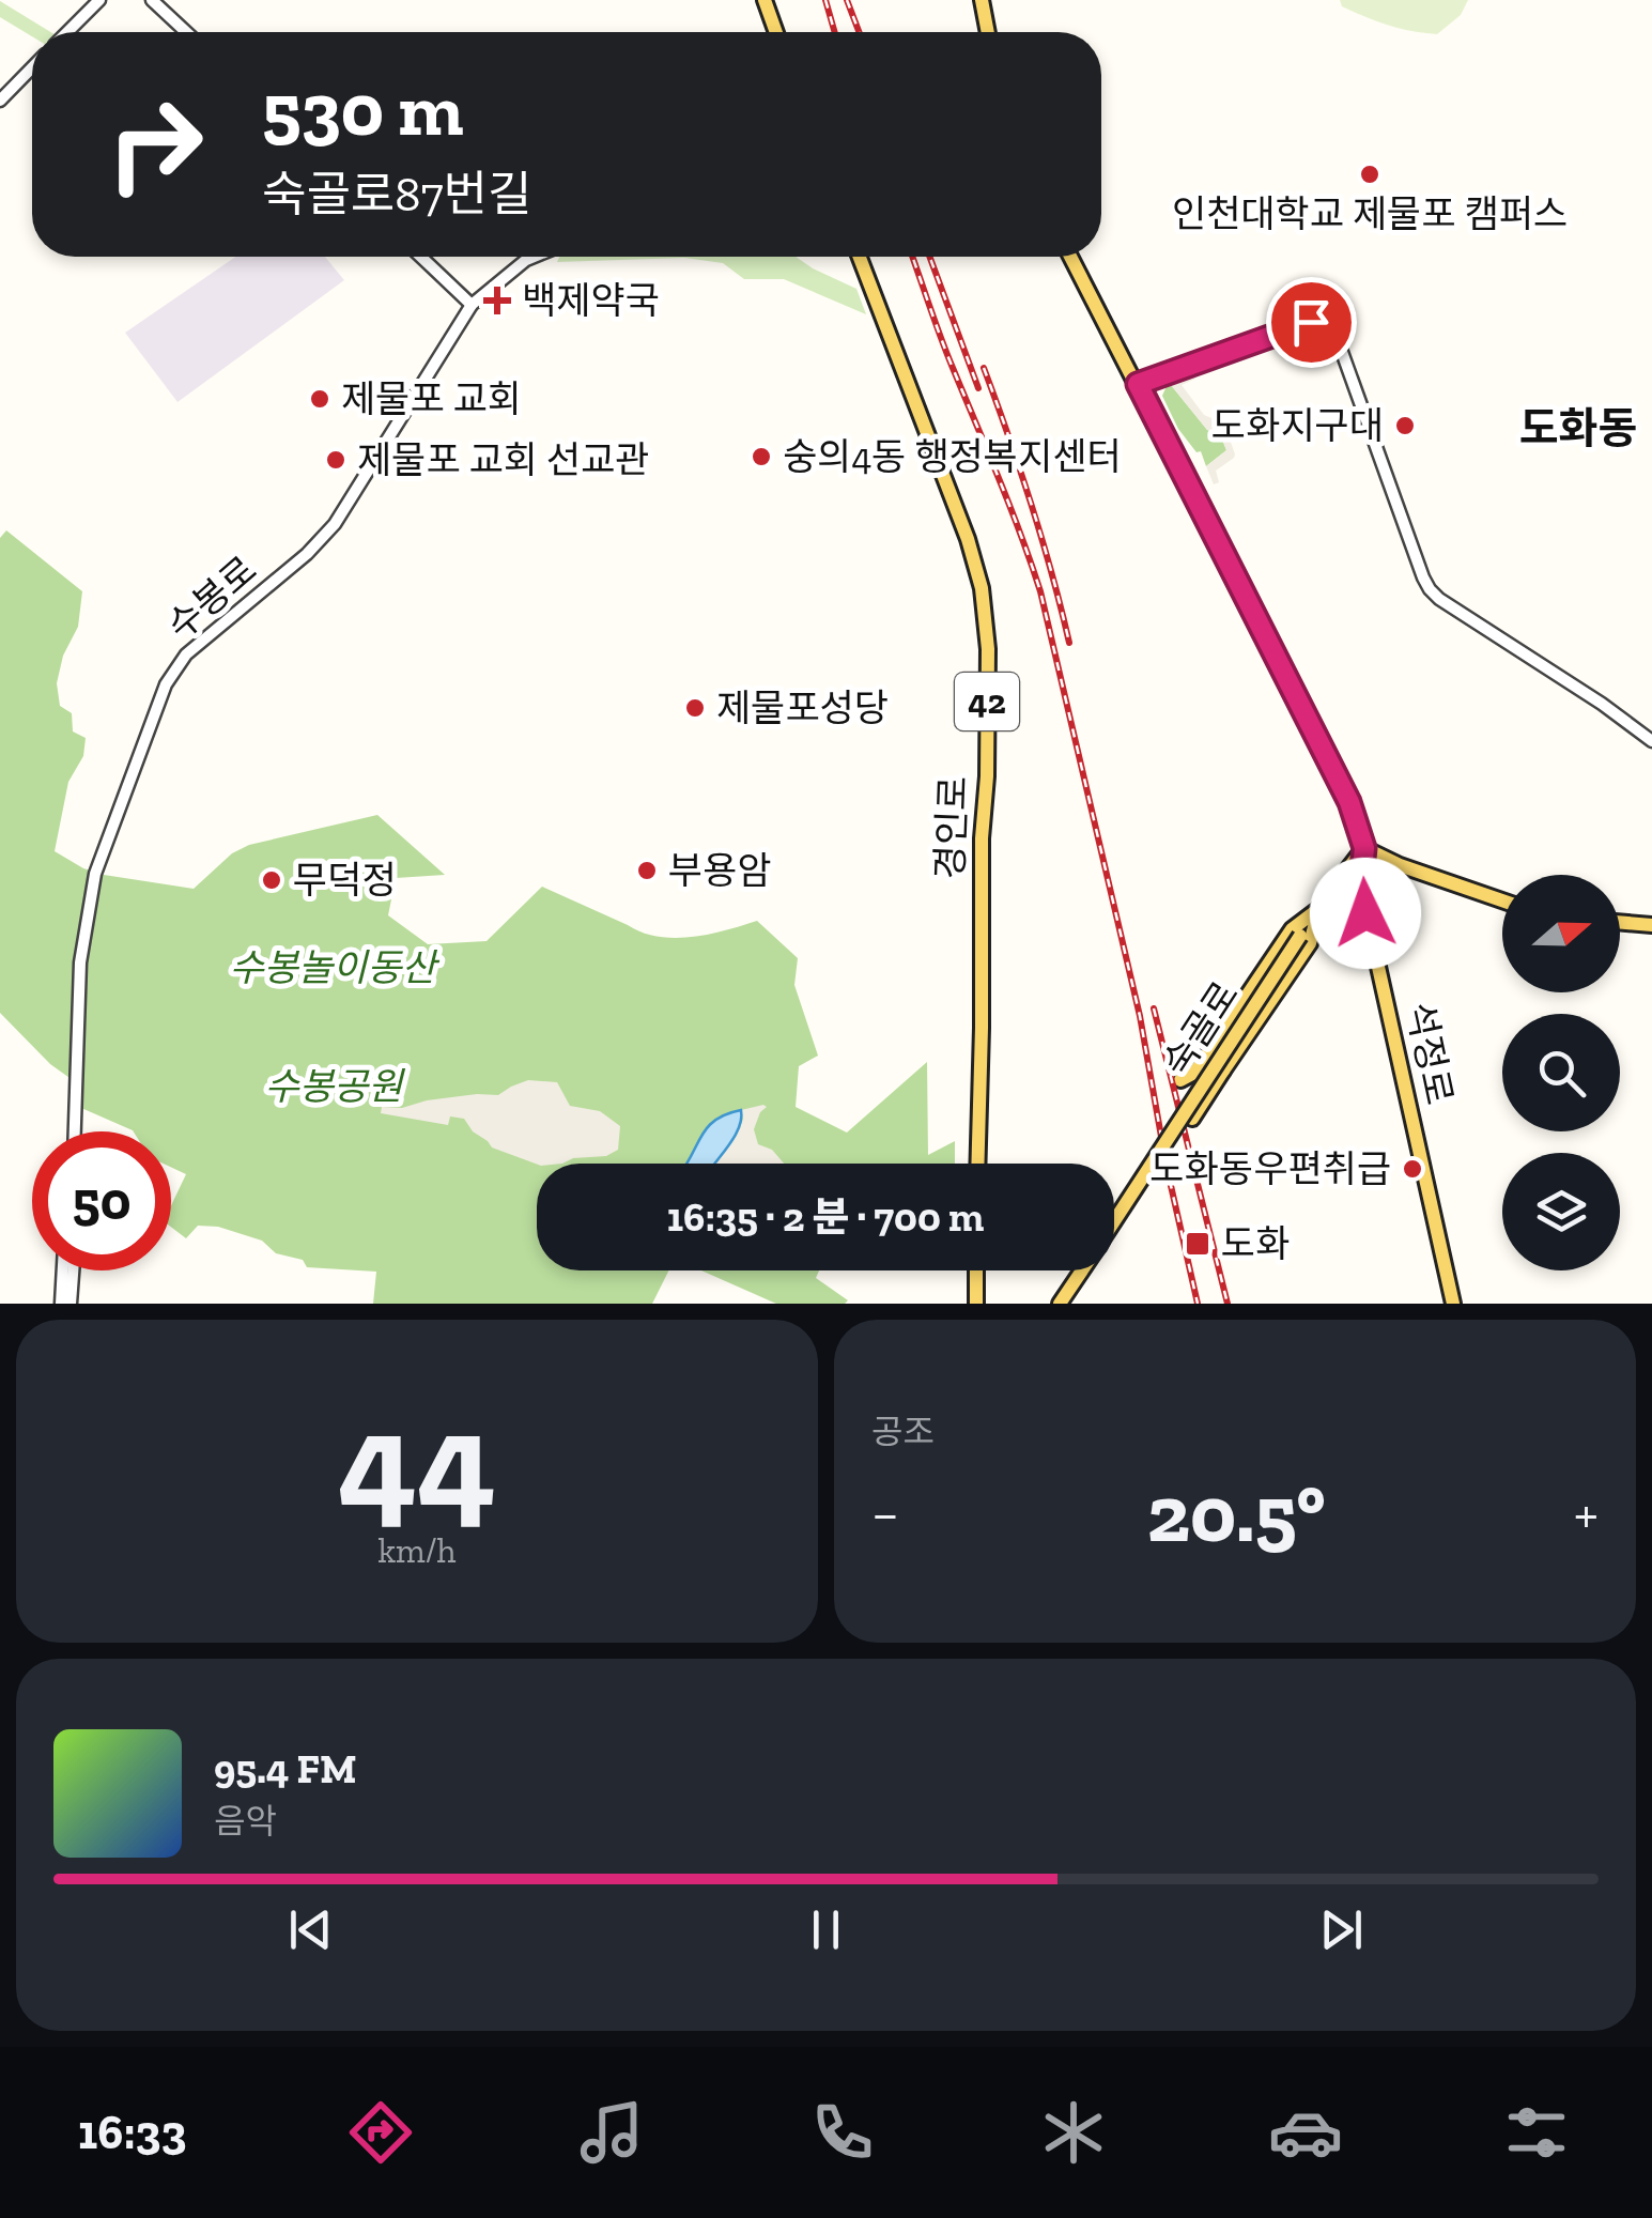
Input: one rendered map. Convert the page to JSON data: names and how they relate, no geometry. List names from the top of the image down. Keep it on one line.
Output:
{"streets":{"main road":["42","경인로","숙골로","석정로"],"street":["수봉로"]},"crossings":[["숙골로","석정로"]],"districts":["도화동"],"parks":["수봉놀이동산","수봉공원"],"places":{"other":["인천대학교 제물포 캠퍼스","제물포 교회","도화지구대","숭의4동 행정복지센터","제물포 교회 선교관","제물포성당","부용암","무덕정","도화동우편취급"],"health":["백제약국"],"transit":["도화"]},"north":"right","page":{"turn":["530 m","숙골로87번길"],"limit":"50","trip":"16:35 · 2 분 · 700 m","tile":[["44","km/h"],"공조"],"heat":["−","20.5°","+"],"song":["95.4 FM","음악"],"tabs":"16:33"}}
